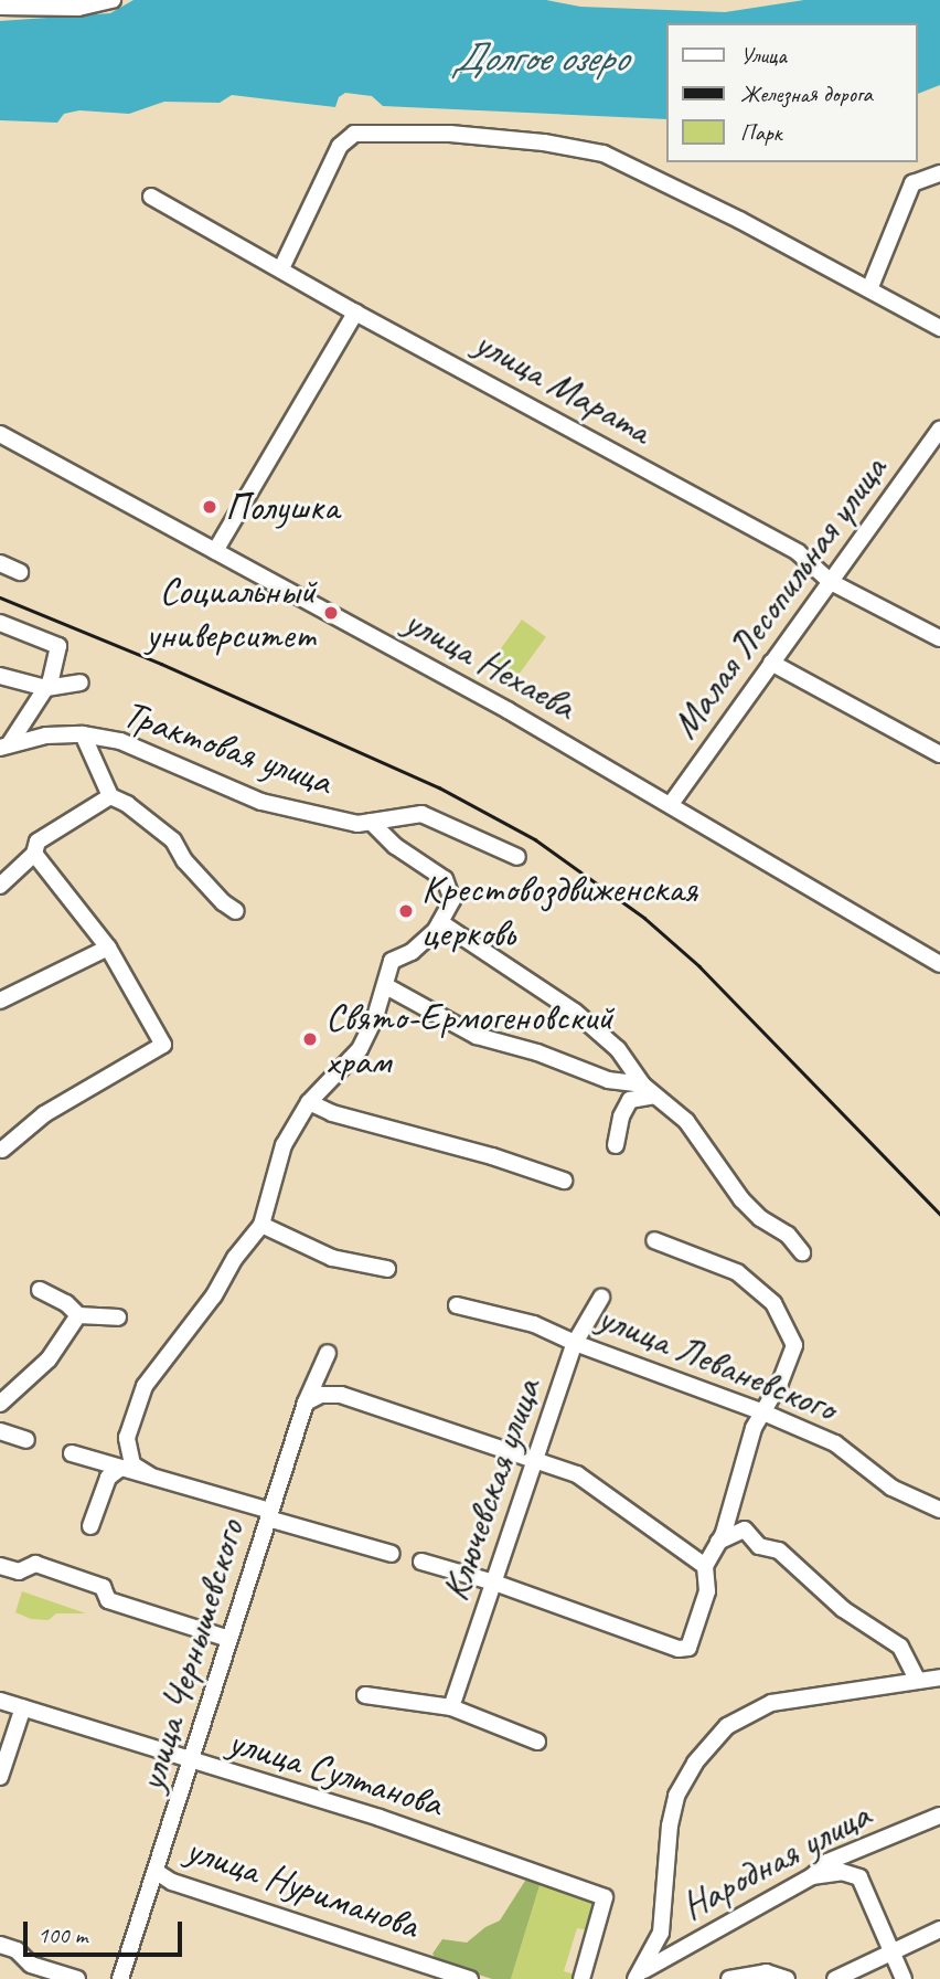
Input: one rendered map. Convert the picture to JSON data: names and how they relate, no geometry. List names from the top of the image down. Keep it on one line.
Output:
{"streets":{"street":["улица Марата","Малая Лесопильная улица","улица Нехаева","Трактовая улица","улица Леваневского","Ключевская улица","улица Чернышевского","улица Султанова","Народная улица","улица Нуриманова"]},"crossings":[["улица Марата","Малая Лесопильная улица"],["Малая Лесопильная улица","улица Нехаева"],["улица Леваневского","Ключевская улица"],["улица Чернышевского","улица Султанова"],["улица Чернышевского","улица Нуриманова"]],"water":["Долгое озеро"],"places":["Полушка","Социальный университет","Крестовоздвиженская церковь","Свято-Ермогеновский храм"],"legend":["Улица","Железная дорога","Парк"],"scale_bar":"100 m"}
